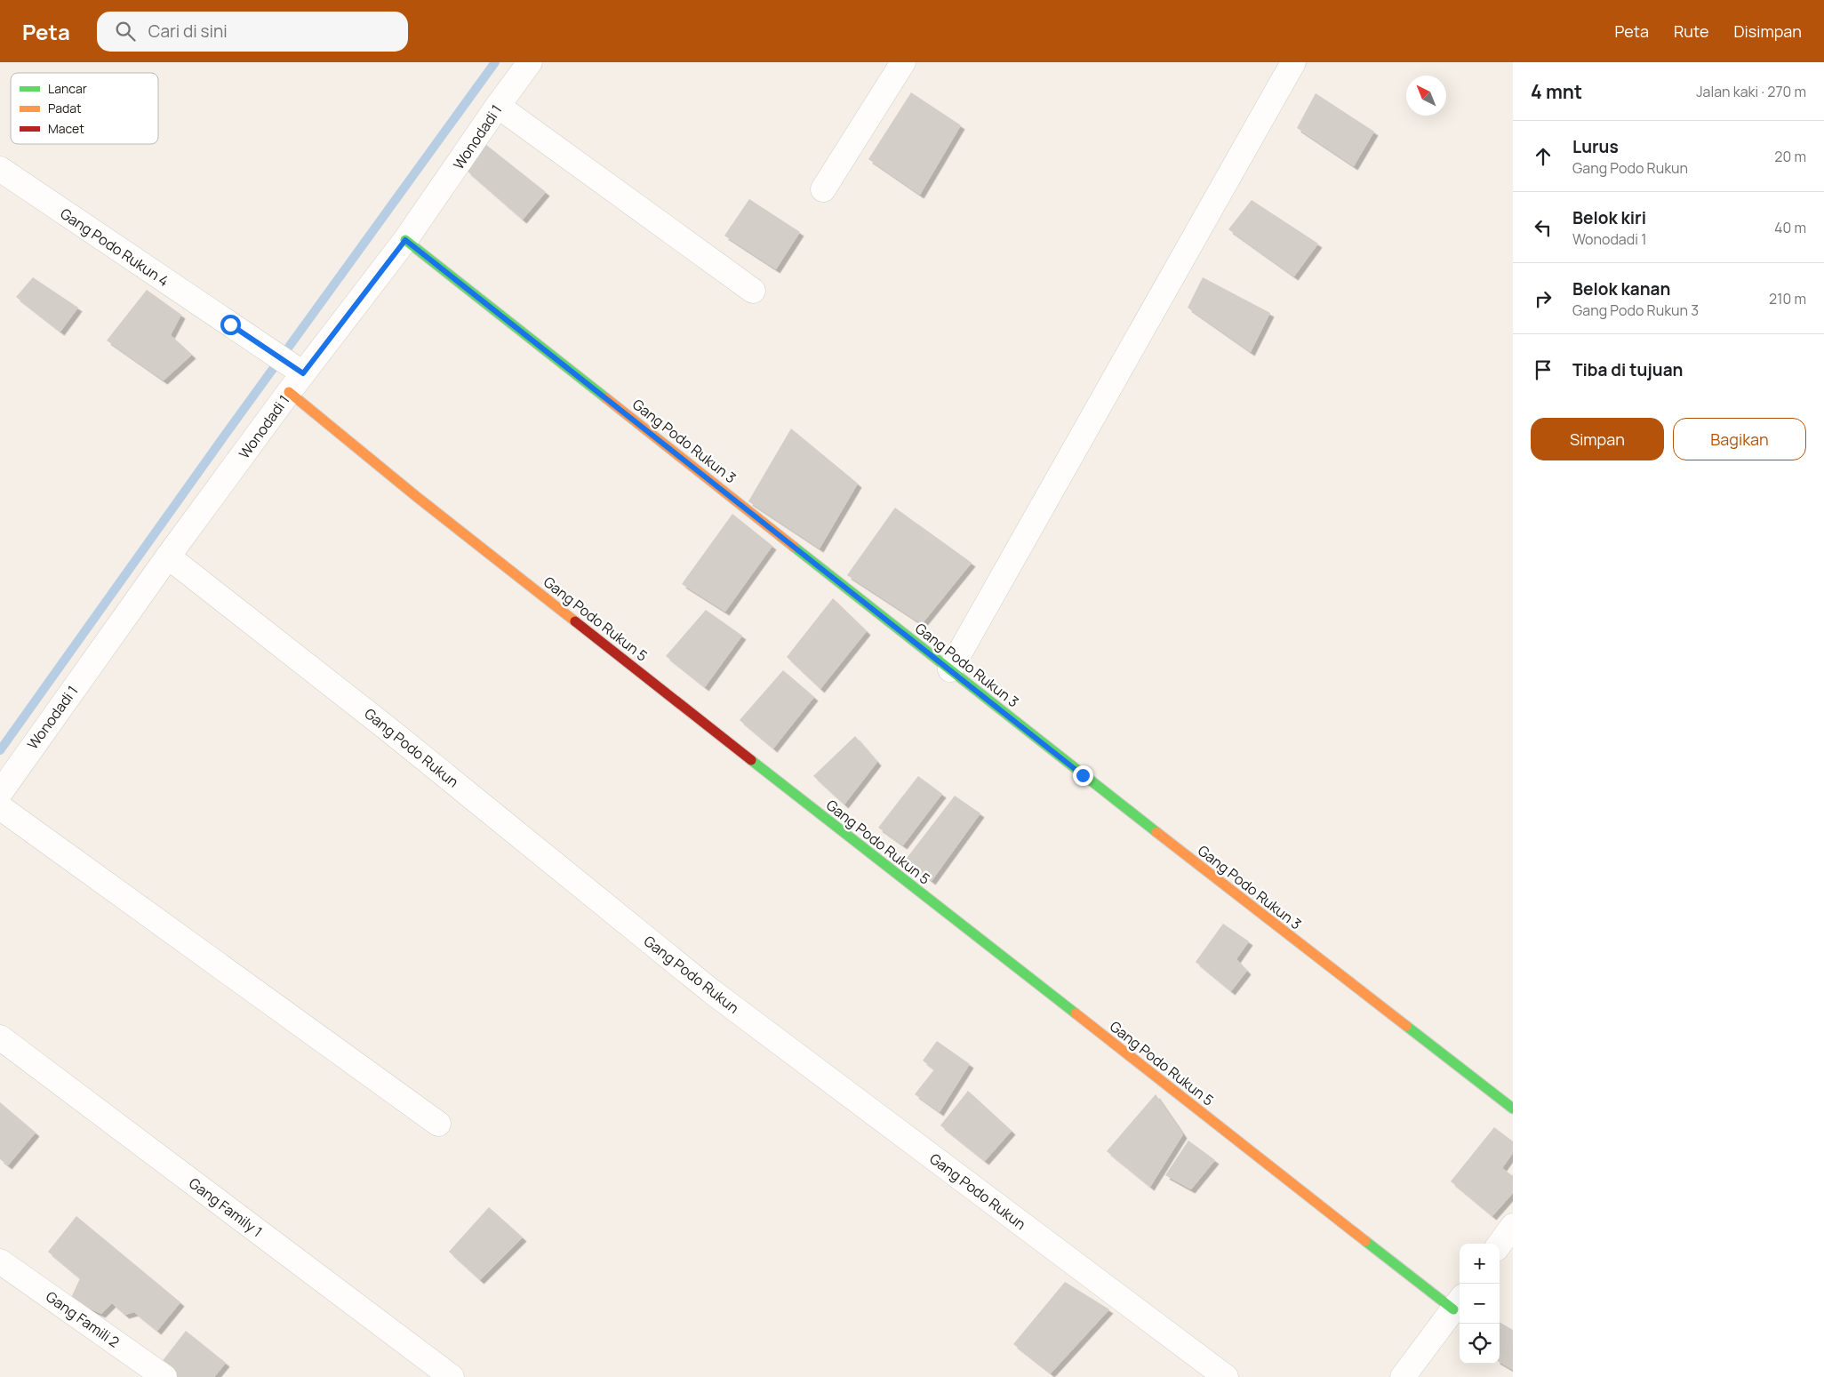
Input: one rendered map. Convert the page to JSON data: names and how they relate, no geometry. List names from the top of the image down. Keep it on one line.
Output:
{"streets":{"street":["Wonodadi 1","Gang Podo Rukun 4","Gang Podo Rukun 3","Gang Podo Rukun 5","Gang Podo Rukun","Gang Family 1","Gang Famili 2"]},"crossings":[["Wonodadi 1","Gang Podo Rukun 4"],["Wonodadi 1","Gang Podo Rukun 3"],["Wonodadi 1","Gang Podo Rukun 5"],["Wonodadi 1","Gang Podo Rukun"],["Gang Podo Rukun 4","Gang Podo Rukun 5"]],"legend":["Lancar","Padat","Macet"],"north":"top left","page":{"header":"Peta","search":"Cari di sini","nav":["Peta","Rute","Disimpan"],"heading":["4 mnt","Jalan kaki · 270 m"],"list":[["Lurus","Gang Podo Rukun","20 m"],["Belok kiri","Wonodadi 1","40 m"],["Belok kanan","Gang Podo Rukun 3","210 m"],"Tiba di tujuan"],"buttons":["Simpan","Bagikan"],"map_buttons":["+","−"]}}
